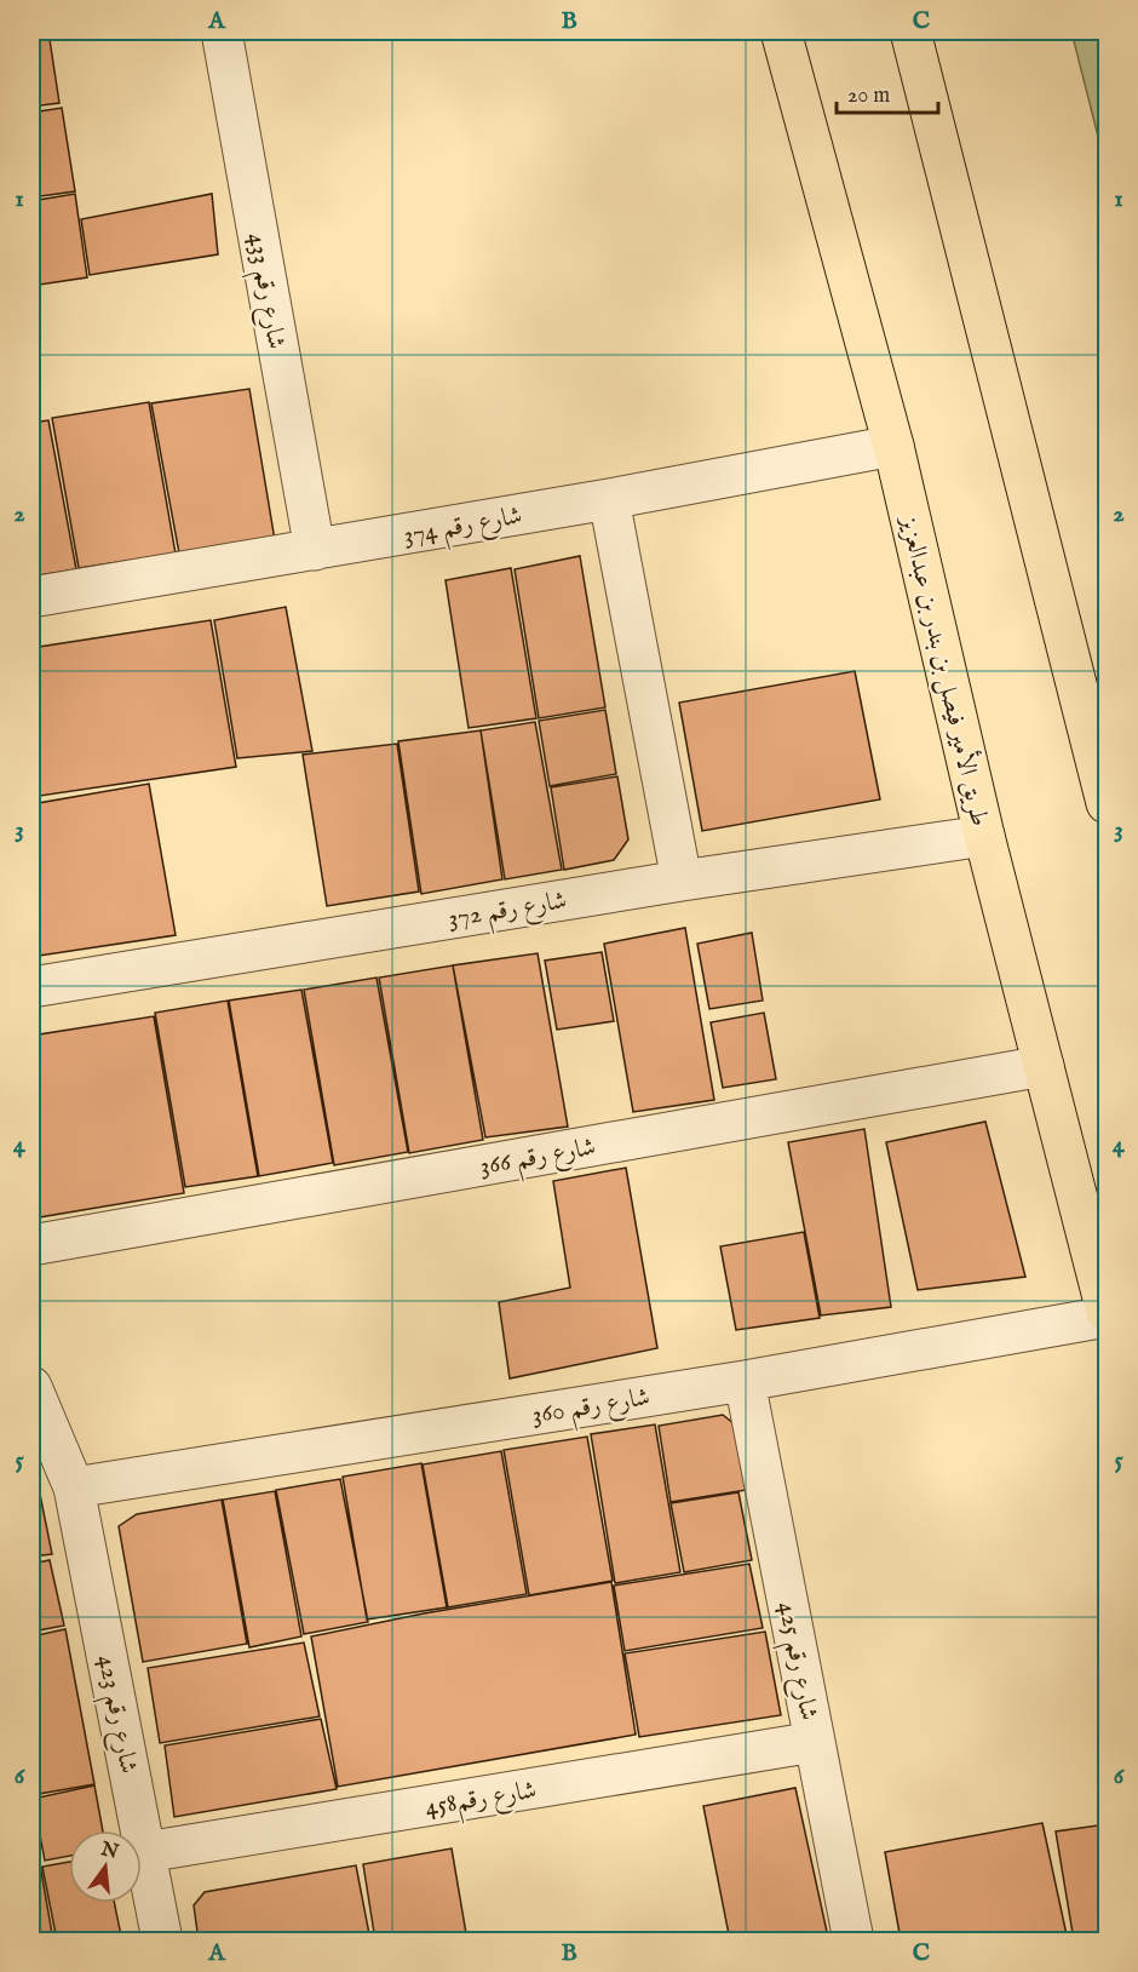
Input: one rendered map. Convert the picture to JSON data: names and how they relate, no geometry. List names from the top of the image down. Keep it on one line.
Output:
{"streets":{"main road":["طريق الأمير فيصل بن بندر بن عبدالعزيز"],"street":["شارع رقم 433","شارع رقم 374","شارع رقم 372","شارع رقم 366","شارع رقم 360","شارع رقم 425","شارع رقم 423","شارع رقم458"]},"crossings":[["شارع رقم 433","شارع رقم 374"],["شارع رقم 374","طريق الأمير فيصل بن بندر بن عبدالعزيز"],["طريق الأمير فيصل بن بندر بن عبدالعزيز","شارع رقم 372"],["طريق الأمير فيصل بن بندر بن عبدالعزيز","شارع رقم 366"],["طريق الأمير فيصل بن بندر بن عبدالعزيز","شارع رقم 360"],["شارع رقم 360","شارع رقم 425"],["شارع رقم 360","شارع رقم 423"],["شارع رقم 425","شارع رقم458"],["شارع رقم 423","شارع رقم458"]],"scale_bar":"20 m","north":"top","grid":{"columns":["A","B","C"],"rows":["1","2","3","4","5","6"]}}
